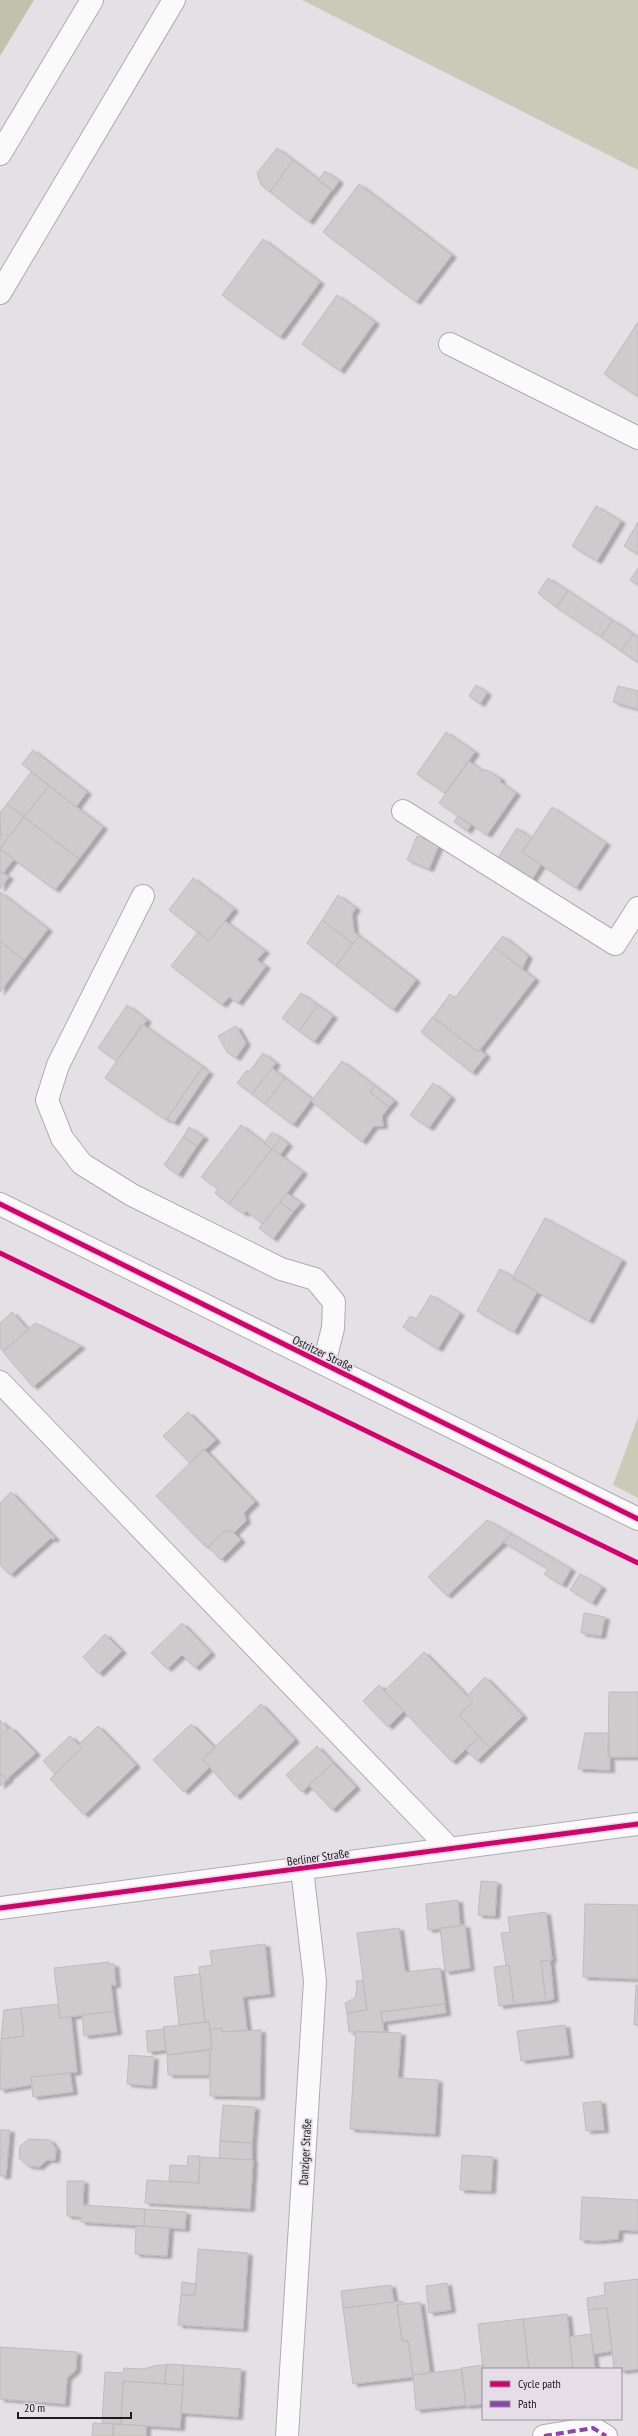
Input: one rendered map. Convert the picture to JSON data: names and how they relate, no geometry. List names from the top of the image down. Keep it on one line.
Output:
{"streets":{"main road":["Ostritzer Straße","Berliner Straße","Danziger Straße"]},"crossings":[["Berliner Straße","Danziger Straße"]],"legend":["Cycle path","Path"],"scale_bar":"20 m"}
